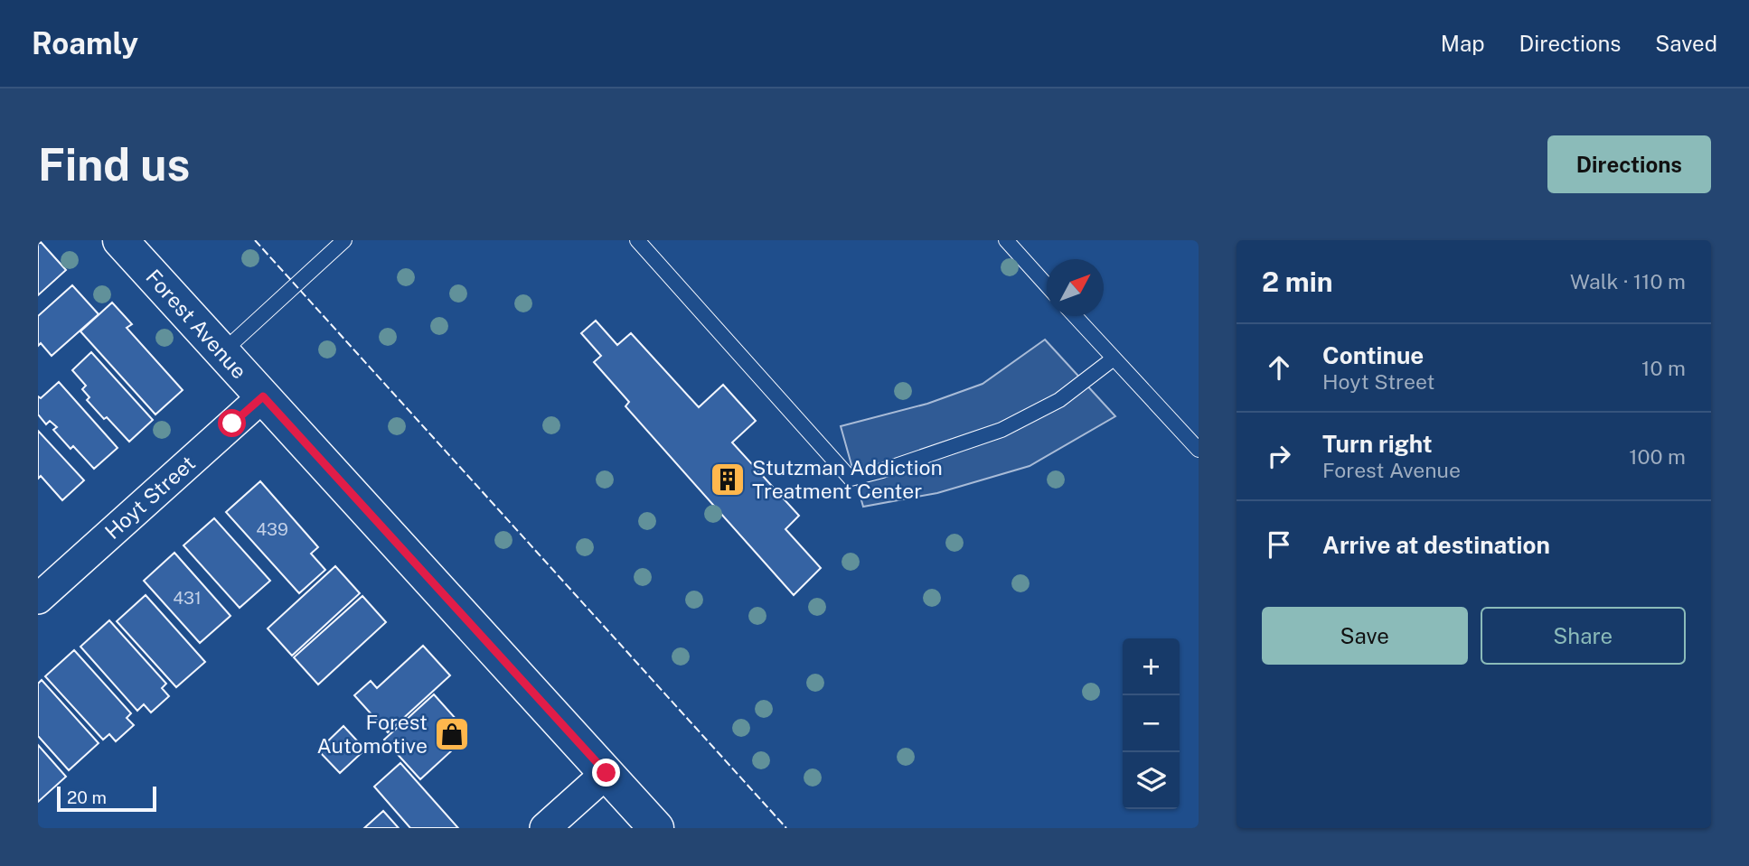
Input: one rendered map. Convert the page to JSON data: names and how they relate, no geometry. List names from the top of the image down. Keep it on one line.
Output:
{"streets":{"street":["Forest Avenue","Hoyt Street"]},"crossings":[["Forest Avenue","Hoyt Street"]],"places":{"building":["Stutzman Addiction Treatment Center"],"shop":["Forest Automotive"]},"house_numbers":["439","431"],"scale_bar":"20 m","north":"top right","page":{"header":"Roamly","nav":["Map","Directions","Saved"],"buttons":["Directions",["Save","Share"]],"title":"Find us","heading":["2 min","Walk · 110 m"],"list":[["Continue","Hoyt Street","10 m"],["Turn right","Forest Avenue","100 m"],"Arrive at destination"],"map_buttons":["+","−"],"scale":"20 m"}}
